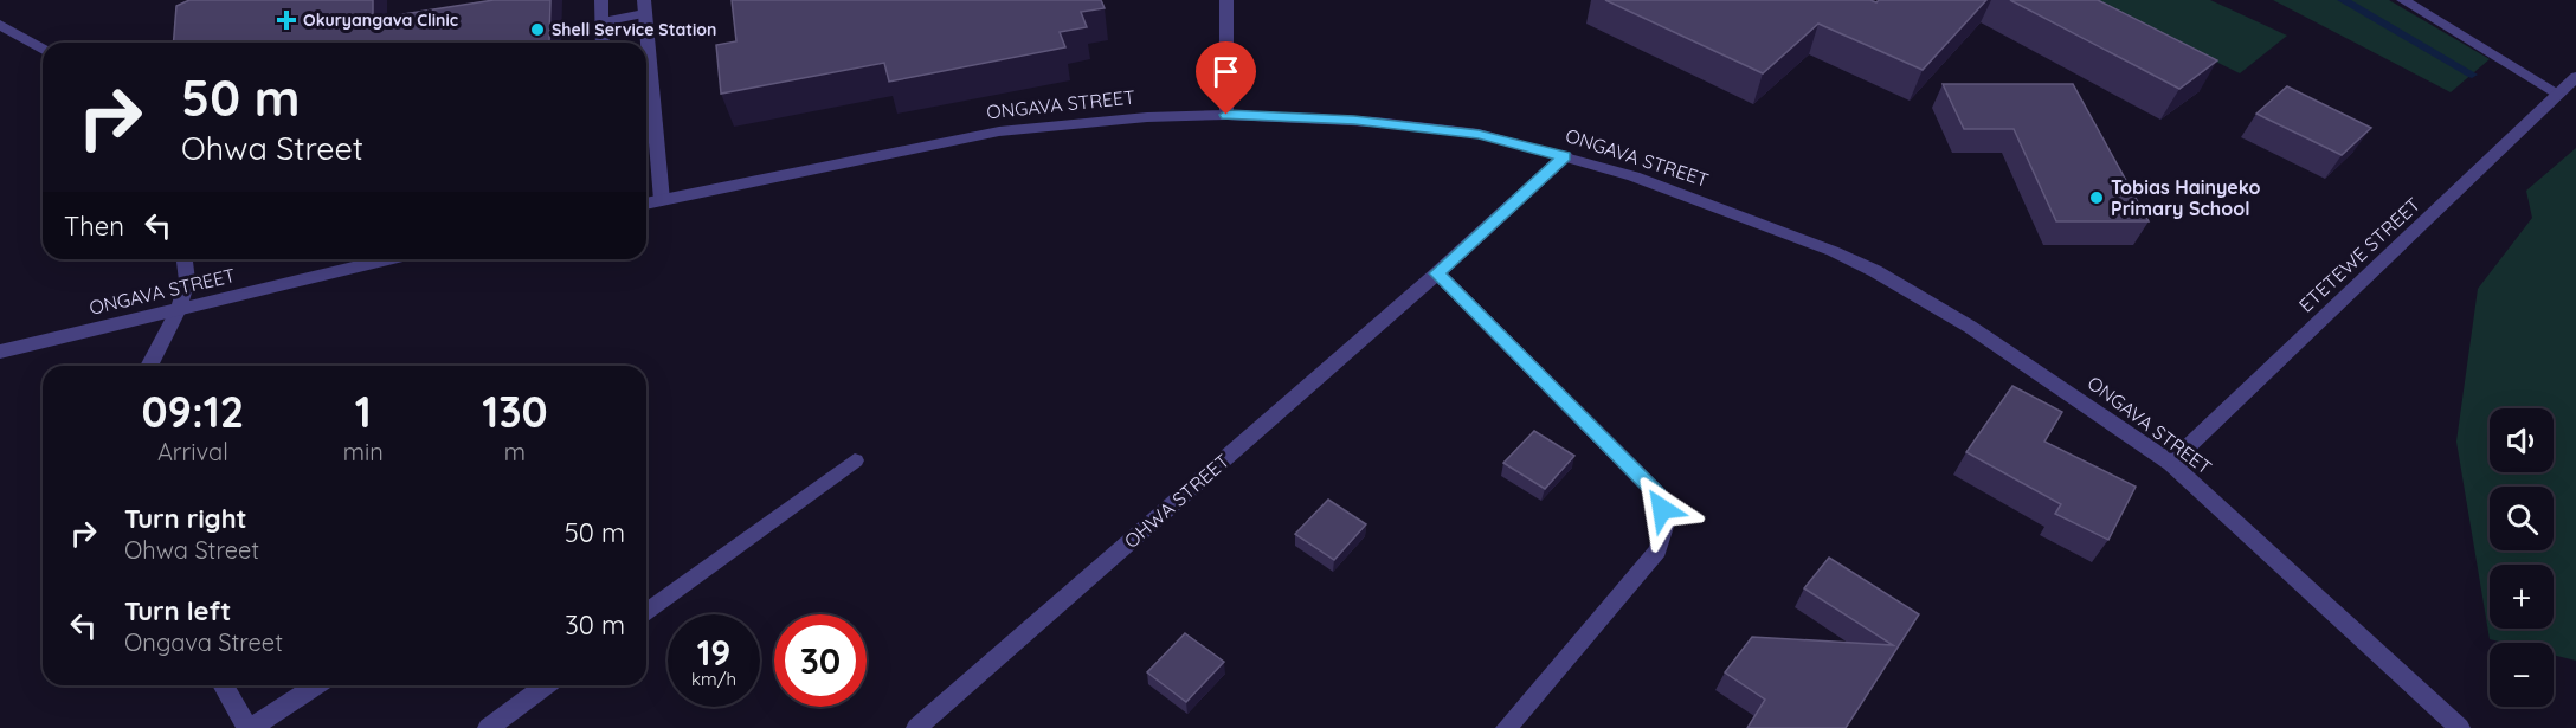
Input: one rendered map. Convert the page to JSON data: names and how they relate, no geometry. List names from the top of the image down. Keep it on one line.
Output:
{"streets":{"street":["ONGAVA STREET","ETETEWE STREET","OHWA STREET"]},"crossings":[["ONGAVA STREET","ETETEWE STREET"],["ONGAVA STREET","OHWA STREET"]],"places":{"health":["Okuryangava Clinic"],"other":["Shell Service Station","Tobias Hainyeko Primary School"]},"page":{"turn":["50 m","Ohwa Street"],"then":"Then","eta":["09:12","Arrival","1","min","130","m"],"map_buttons":["+","−"],"list":[{"name":"Turn right","note":"Ohwa Street","value":"50 m"},{"name":"Turn left","note":"Ongava Street","value":"30 m"}],"speed":"19 km/h","limit":"30"}}
